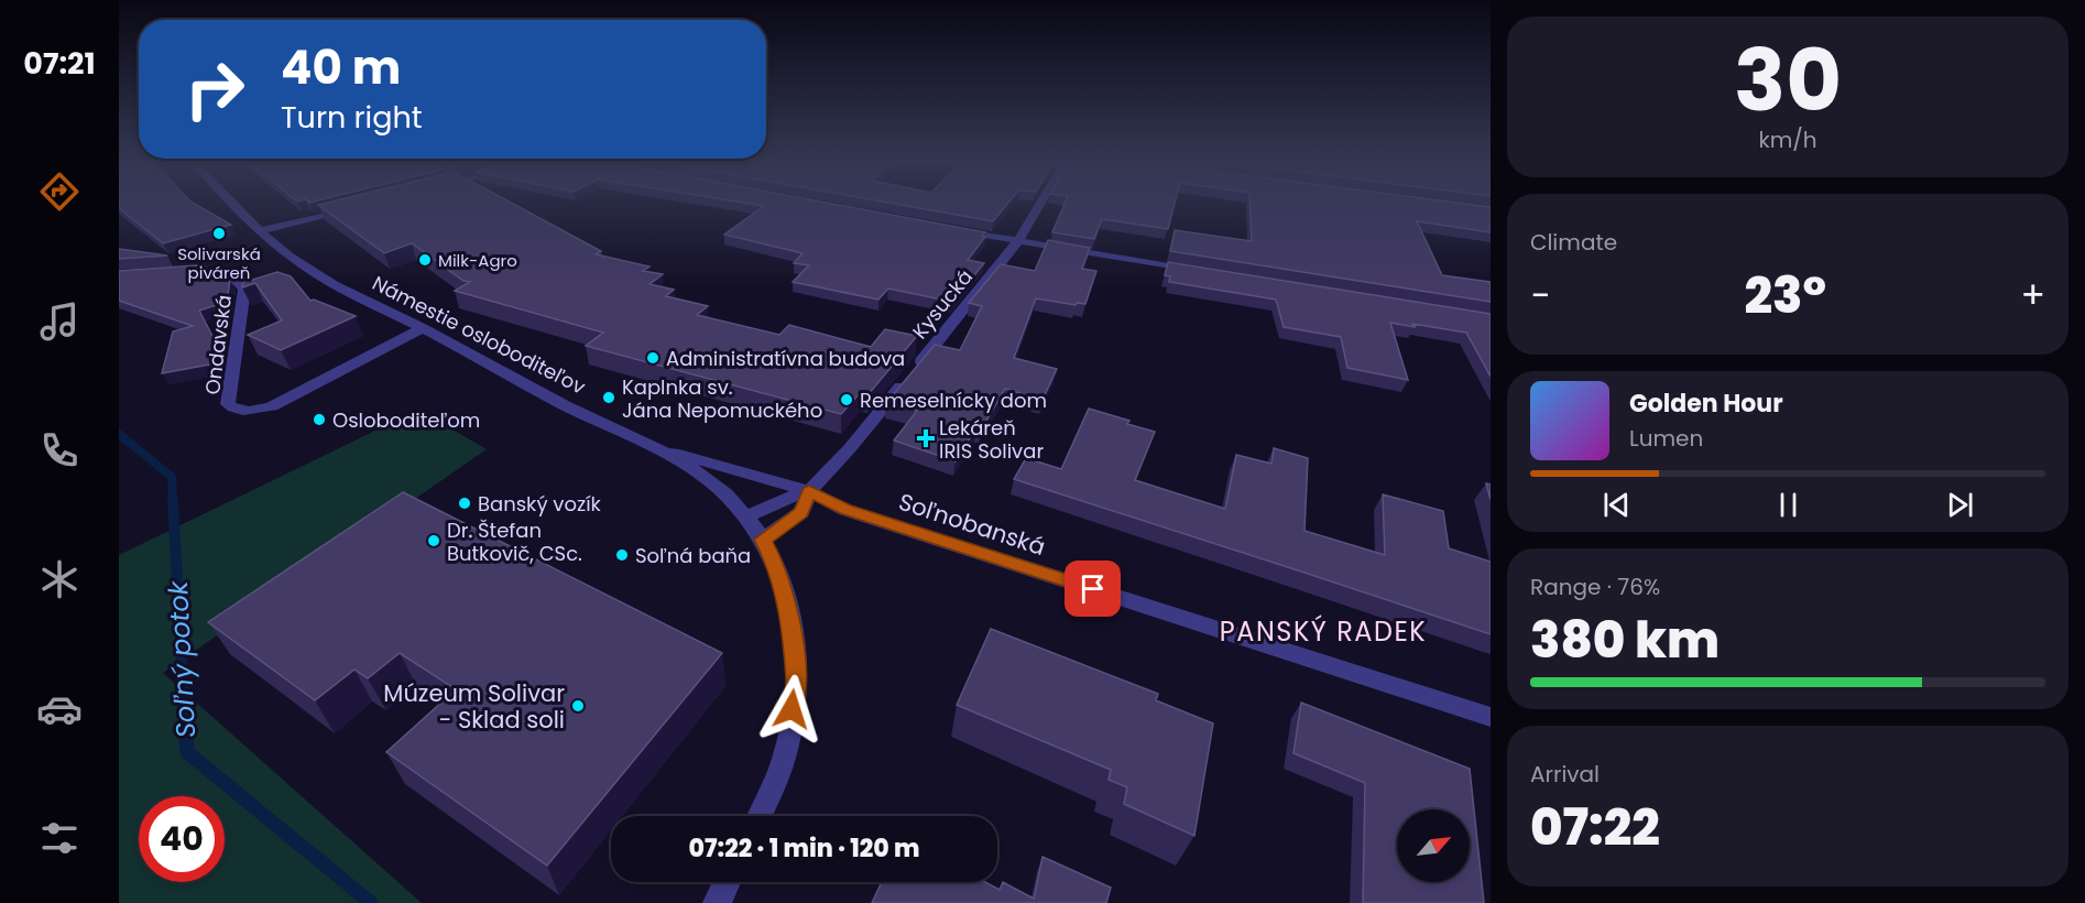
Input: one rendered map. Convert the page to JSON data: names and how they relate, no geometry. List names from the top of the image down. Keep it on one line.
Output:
{"streets":{"street":["Kysucká","Námestie osloboditeľov","Ondavská","Soľnobanská"]},"crossings":[["Kysucká","Námestie osloboditeľov"],["Kysucká","Soľnobanská"],["Námestie osloboditeľov","Ondavská"],["Námestie osloboditeľov","Soľnobanská"]],"districts":["PANSKÝ RADEK"],"water":["Soľný potok"],"places":{"other":["Solivarská piváreň","Milk-Agro","Administratívna budova","Kaplnka sv. Jána Nepomuckého","Remeselnícky dom","Osloboditeľom","Banský vozík","Dr. Štefan Butkovič, CSc.","Soľná baňa","Múzeum Solivar - Sklad soli"],"health":["Lekáreň IRIS Solivar"]},"north":"top right","page":{"tabs":"07:21","tile":[["30","km/h"],"Climate",["Range · 76%","380 km"],["Arrival","07:22"]],"turn":["40 m","Turn right"],"heat":["−","23°","+"],"song":["Golden Hour","Lumen"],"limit":"40","trip":"07:22 · 1 min · 120 m"}}
